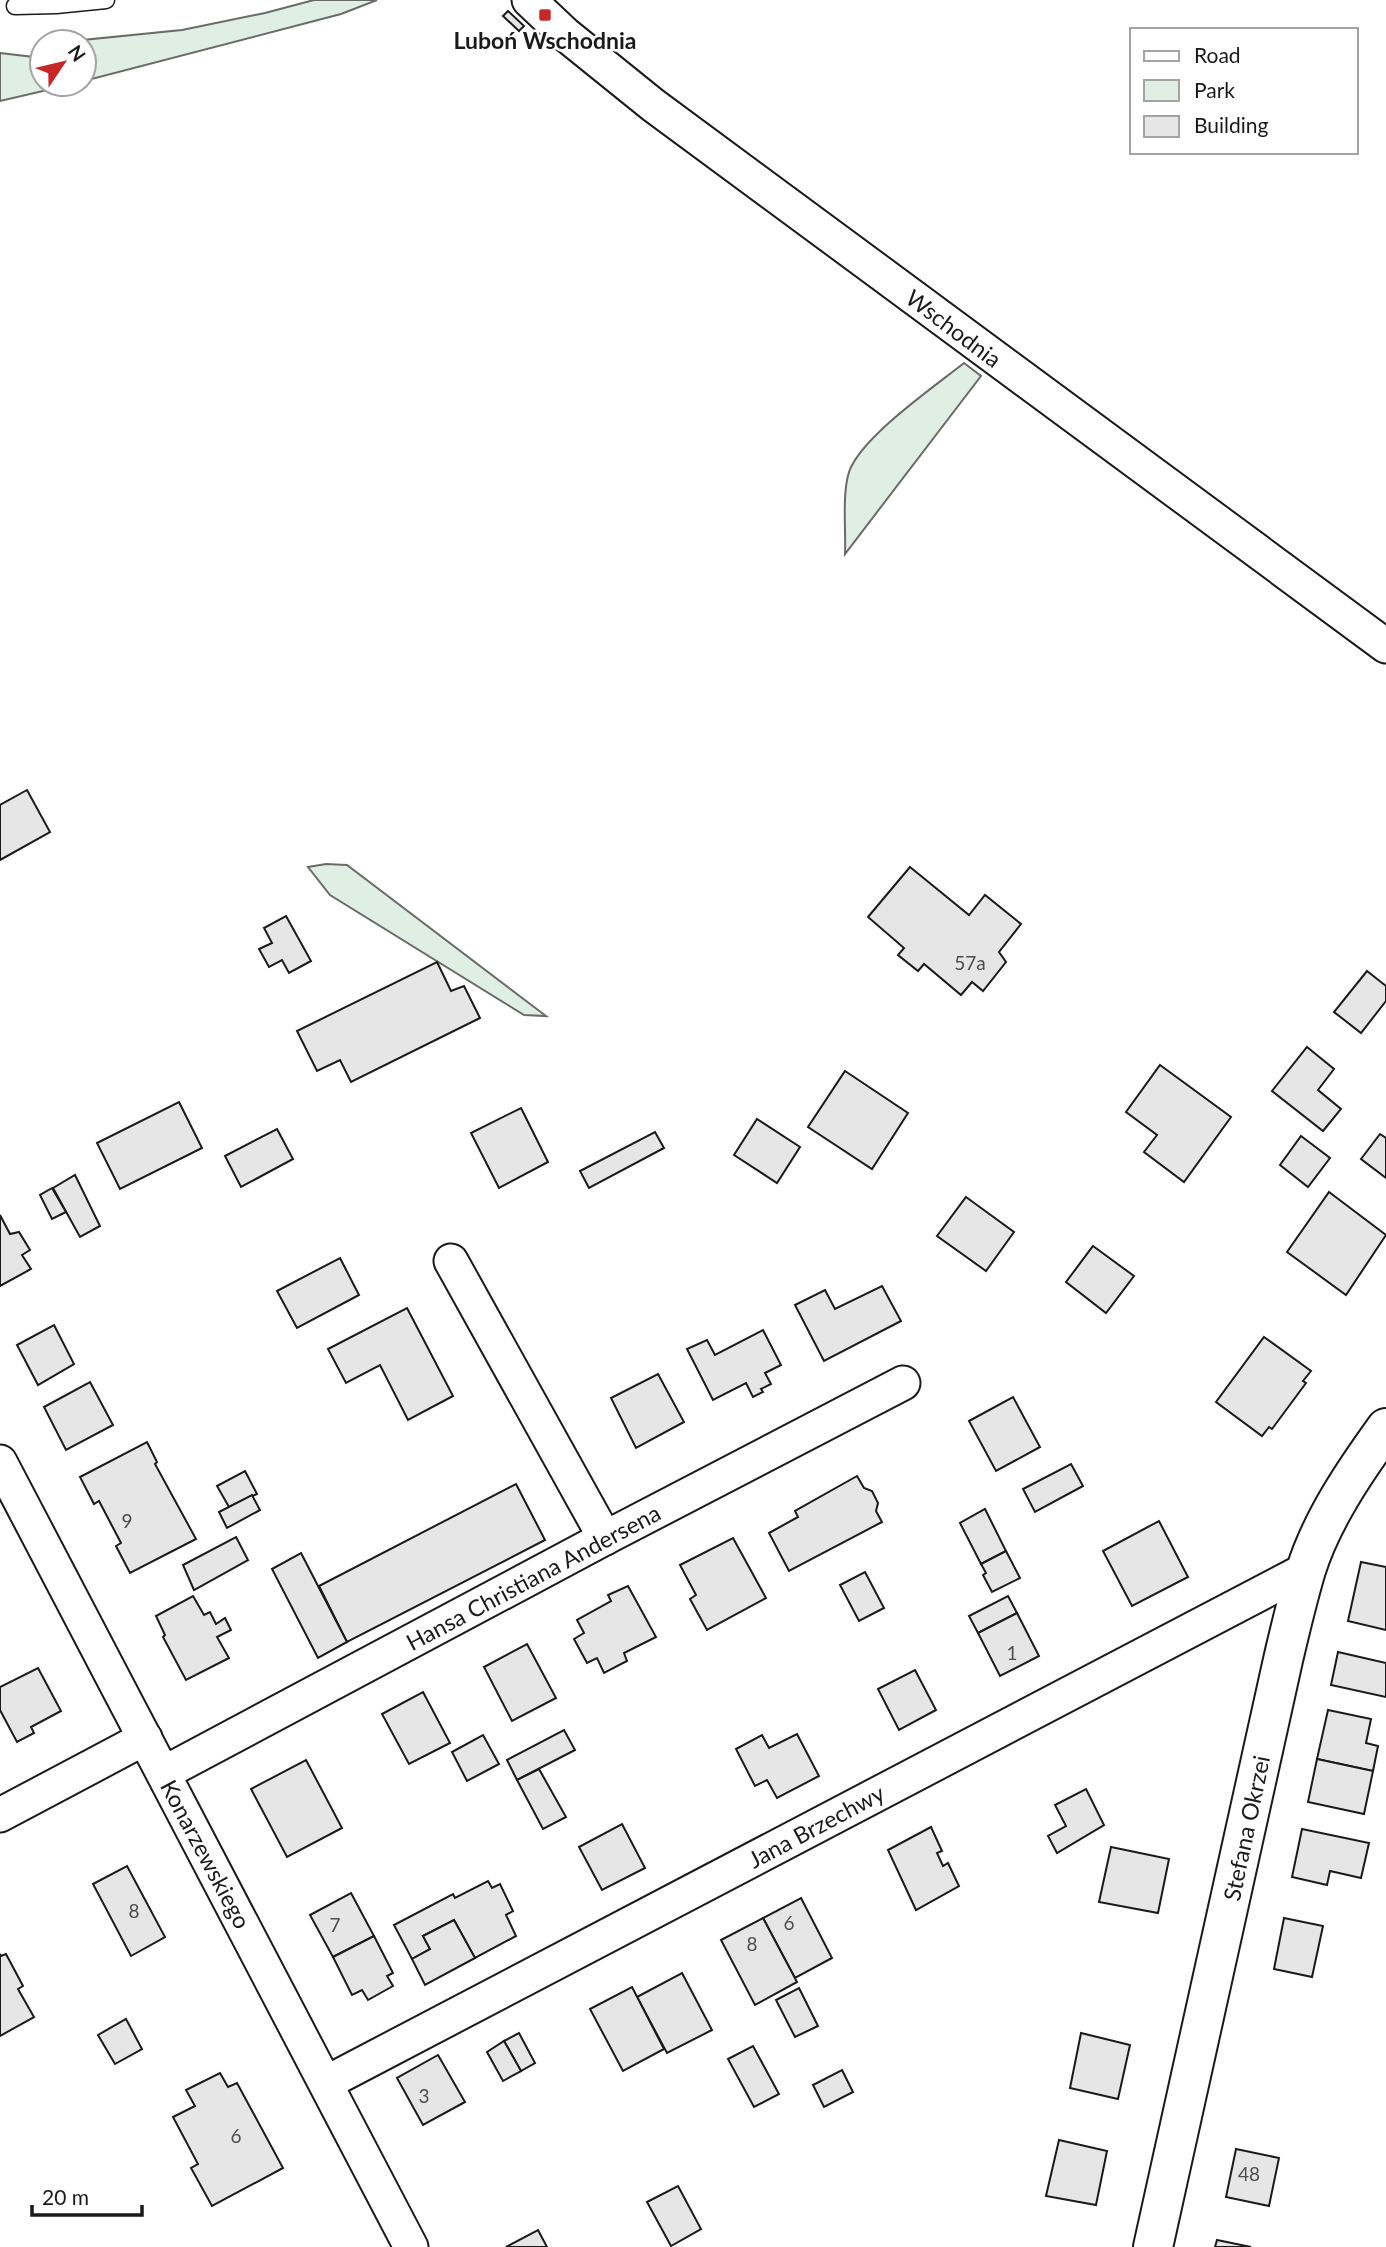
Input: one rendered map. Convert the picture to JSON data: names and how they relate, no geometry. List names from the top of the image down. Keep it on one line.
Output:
{"streets":{"street":["Wschodnia","Hansa Christiana Andersena","Jana Brzechwy","Stefana Okrzei","Konarzewskiego"]},"crossings":[["Hansa Christiana Andersena","Konarzewskiego"],["Jana Brzechwy","Stefana Okrzei"],["Jana Brzechwy","Konarzewskiego"]],"places":{"transit":["Luboń Wschodnia"]},"house_numbers":["57a","9","1","8","6","7","8","3","6","48"],"legend":["Road","Park","Building"],"scale_bar":"20 m","north":"top right"}
